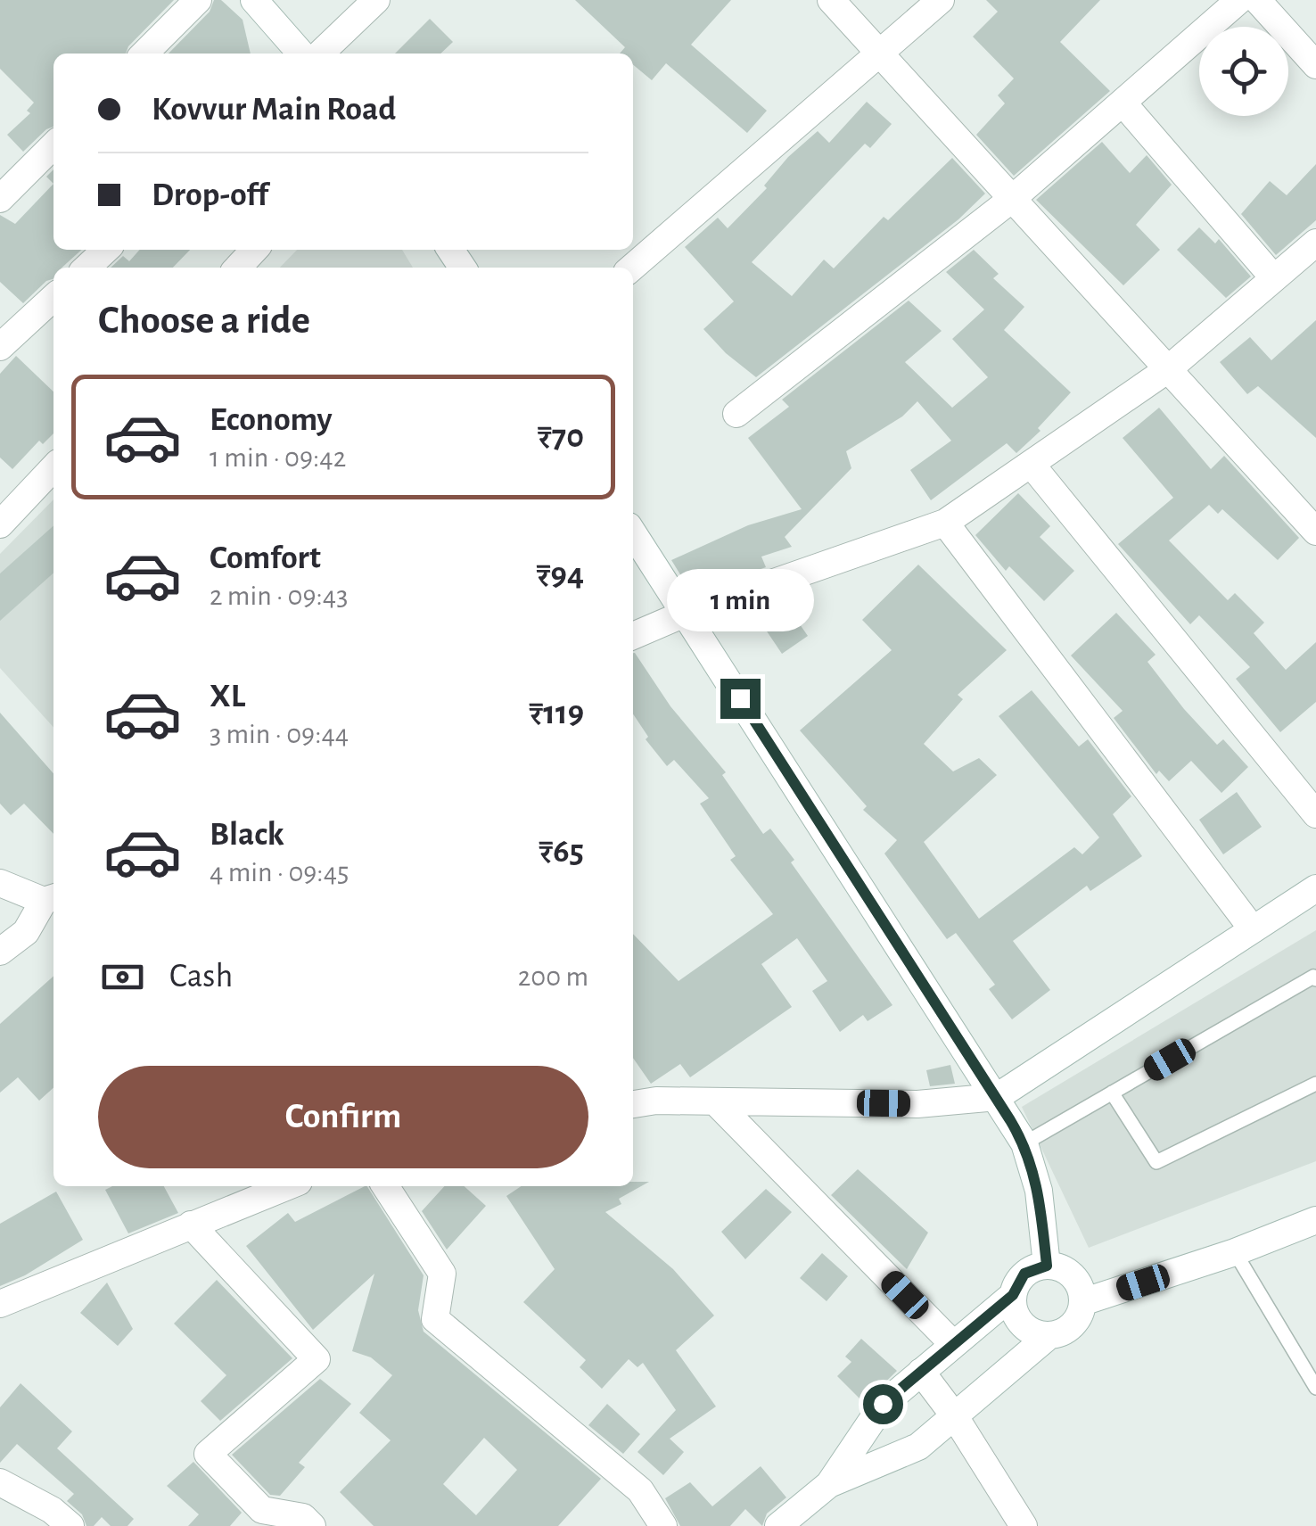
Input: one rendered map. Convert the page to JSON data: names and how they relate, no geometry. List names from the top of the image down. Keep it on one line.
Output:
{"page":{"banner":["Kovvur Main Road","Drop-off"],"heading":"Choose a ride","list":[{"name":"Economy","note":"1 min · 09:42","value":"₹70"},{"name":"Comfort","note":"2 min · 09:43","value":"₹94"},{"name":"XL","note":"3 min · 09:44","value":"₹119"},{"name":"Black","note":"4 min · 09:45","value":"₹65"}],"bubble":"1 min","pay":["Cash","200 m"],"buttons":"Confirm"}}
